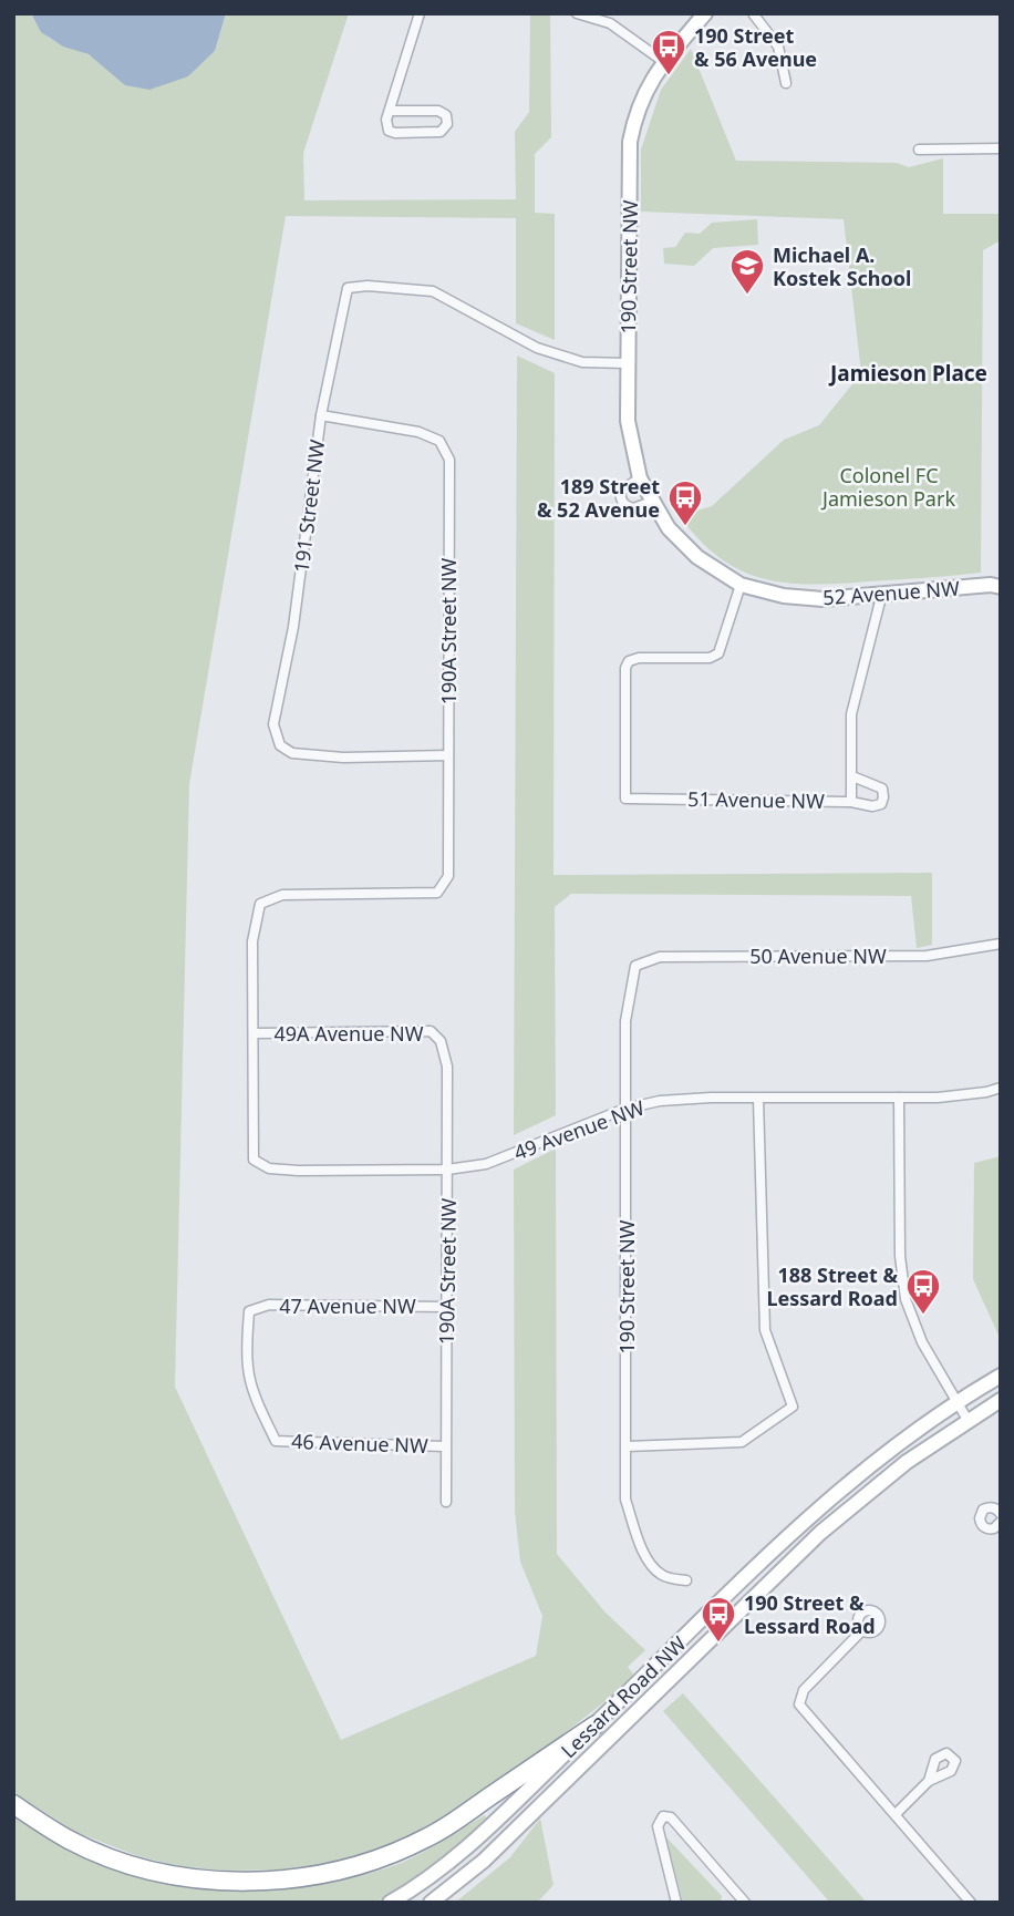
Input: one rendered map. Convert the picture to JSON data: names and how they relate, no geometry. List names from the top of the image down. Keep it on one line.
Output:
{"streets":{"main road":["190 Street NW","52 Avenue NW","Lessard Road NW"],"street":["191 Street NW","190A Street NW","51 Avenue NW","50 Avenue NW","49A Avenue NW","49 Avenue NW","47 Avenue NW","46 Avenue NW"]},"crossings":[["190 Street NW","191 Street NW"],["190 Street NW","52 Avenue NW"],["190 Street NW","50 Avenue NW"],["190 Street NW","49 Avenue NW"],["191 Street NW","190A Street NW"],["52 Avenue NW","51 Avenue NW"],["190A Street NW","49A Avenue NW"],["190A Street NW","49 Avenue NW"],["190A Street NW","47 Avenue NW"],["190A Street NW","46 Avenue NW"],["49A Avenue NW","49 Avenue NW"],["47 Avenue NW","46 Avenue NW"]],"districts":["Jamieson Place"],"parks":["Colonel FC Jamieson Park"],"places":{"bus stop":["190 Street & 56 Avenue","189 Street & 52 Avenue","188 Street & Lessard Road","190 Street & Lessard Road"],"school or university":["Michael A. Kostek School"]}}
